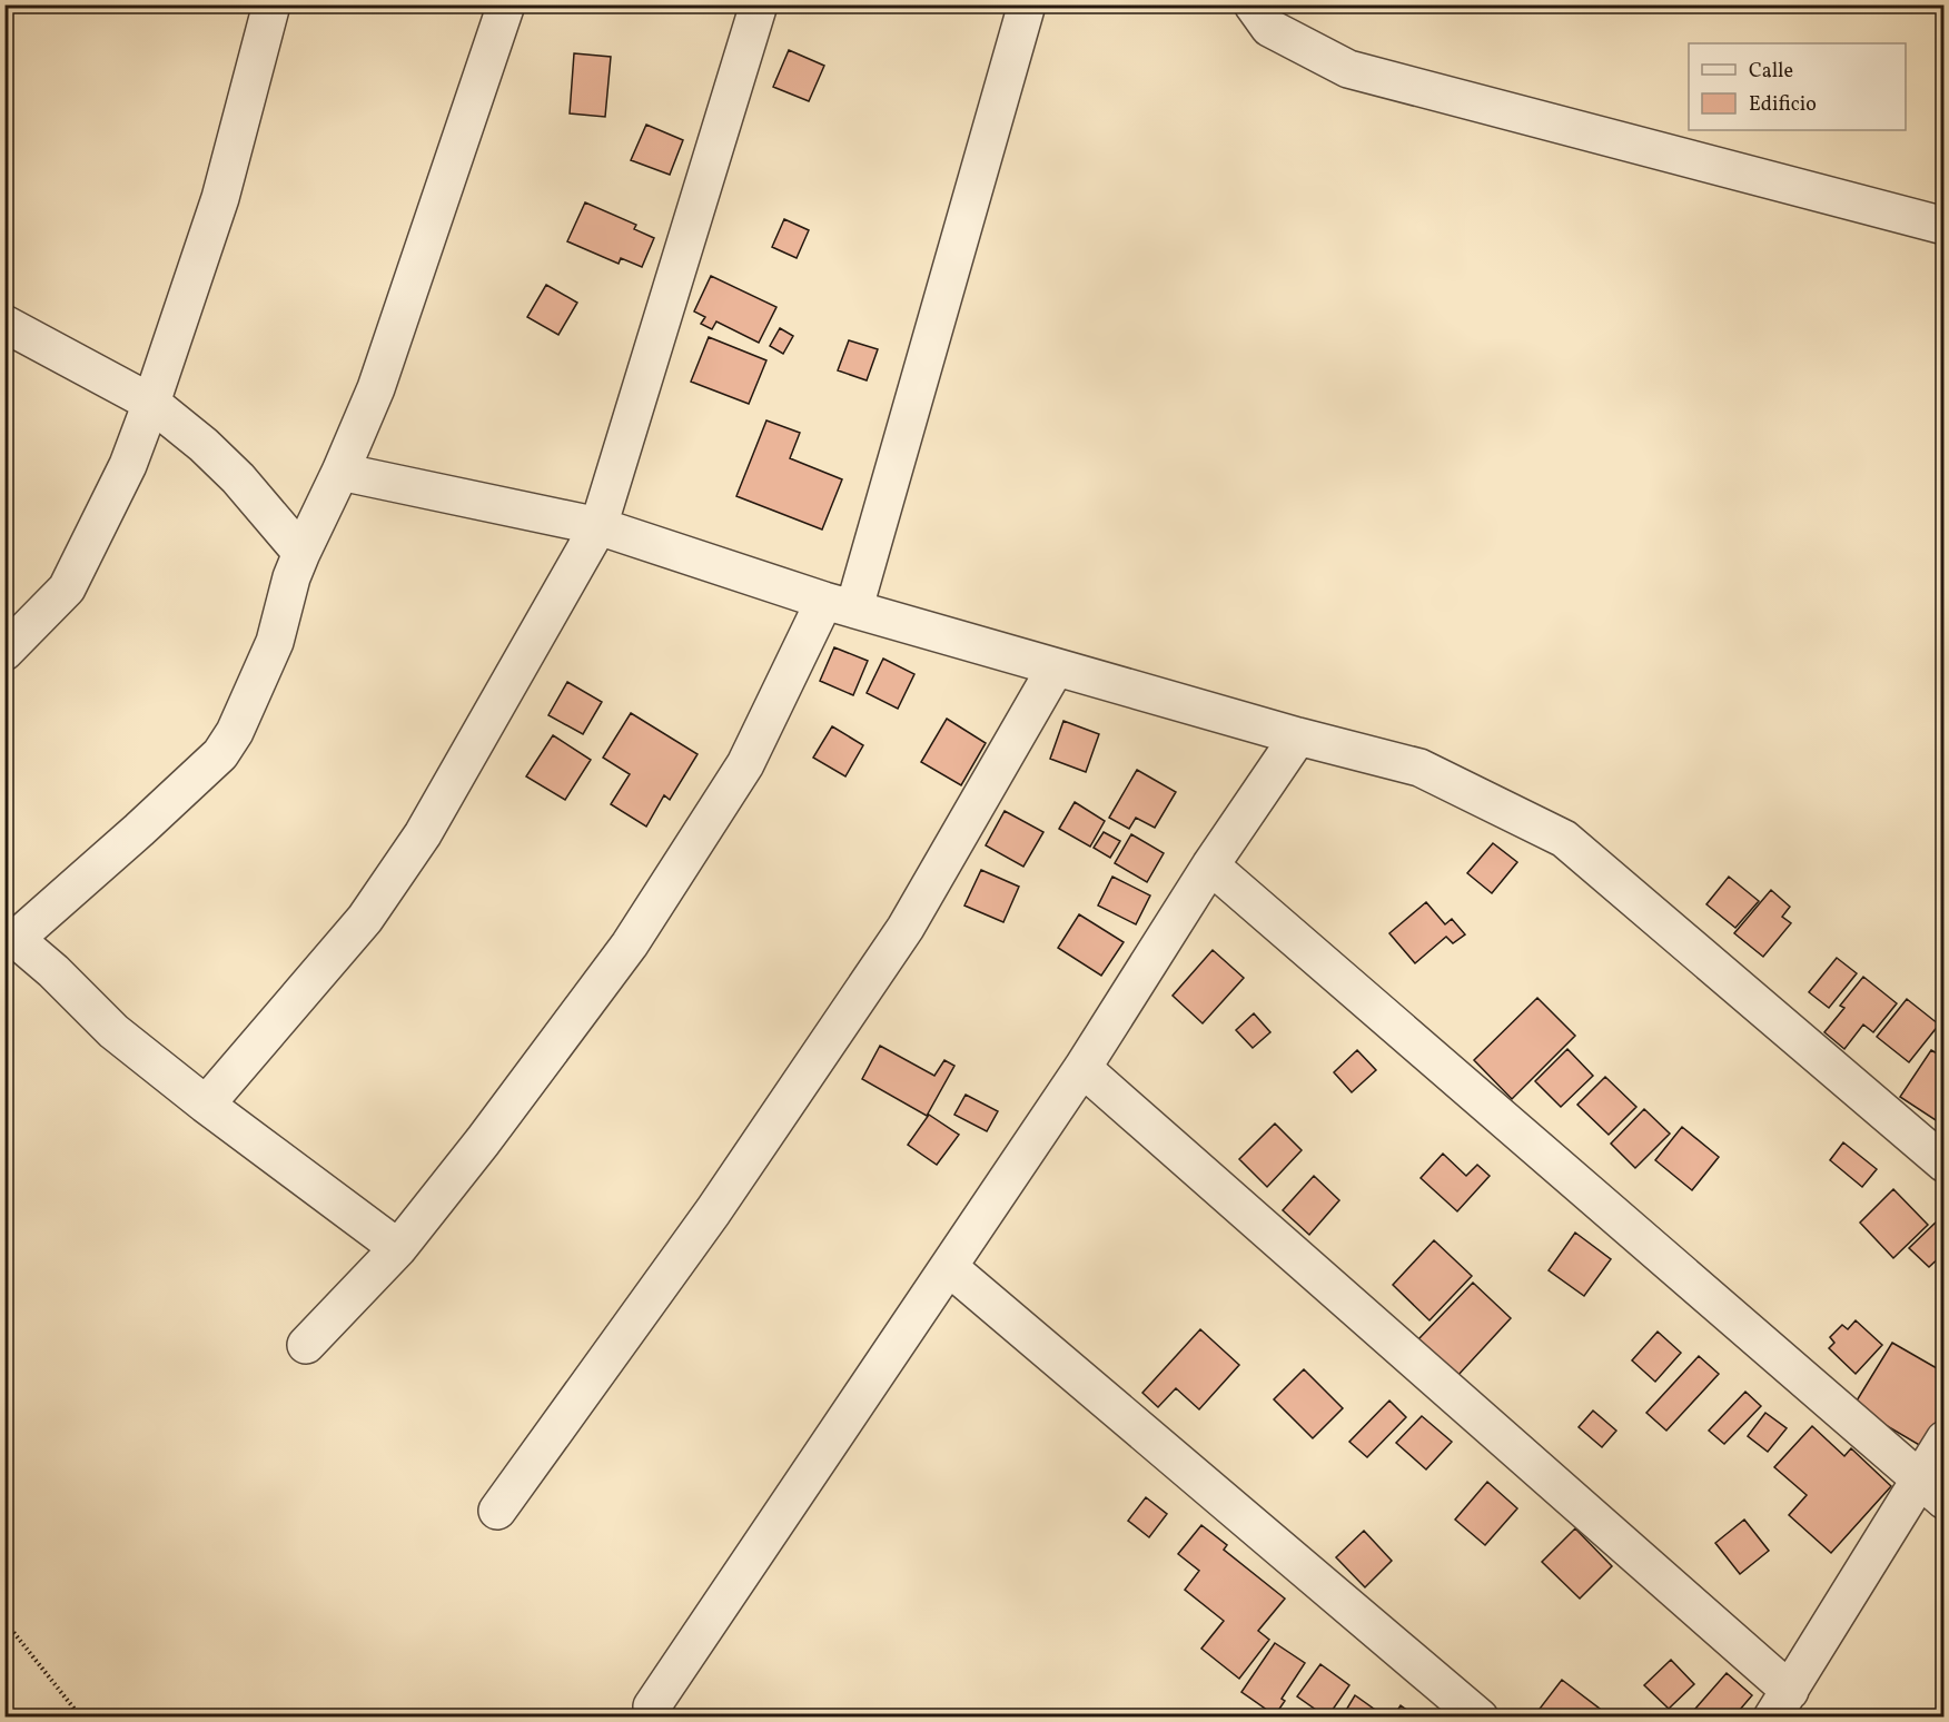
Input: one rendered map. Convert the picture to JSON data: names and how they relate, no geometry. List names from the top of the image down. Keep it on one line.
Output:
{"legend":["Calle","Edificio"]}
